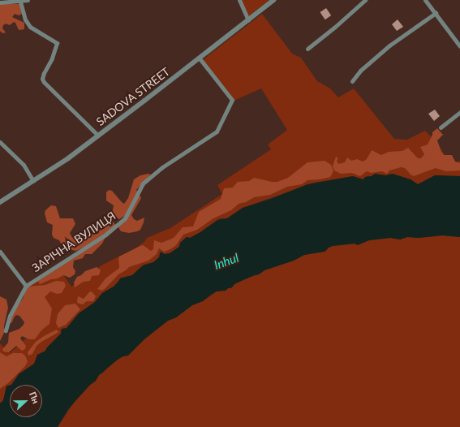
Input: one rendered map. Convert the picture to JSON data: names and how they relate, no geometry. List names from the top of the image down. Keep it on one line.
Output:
{"streets":{"street":["SADOVA STREET","ЗАРІЧНА ВУЛИЦЯ"]},"crossings":[["SADOVA STREET","ЗАРІЧНА ВУЛИЦЯ"]],"water":["Inhul"],"north":"right"}
